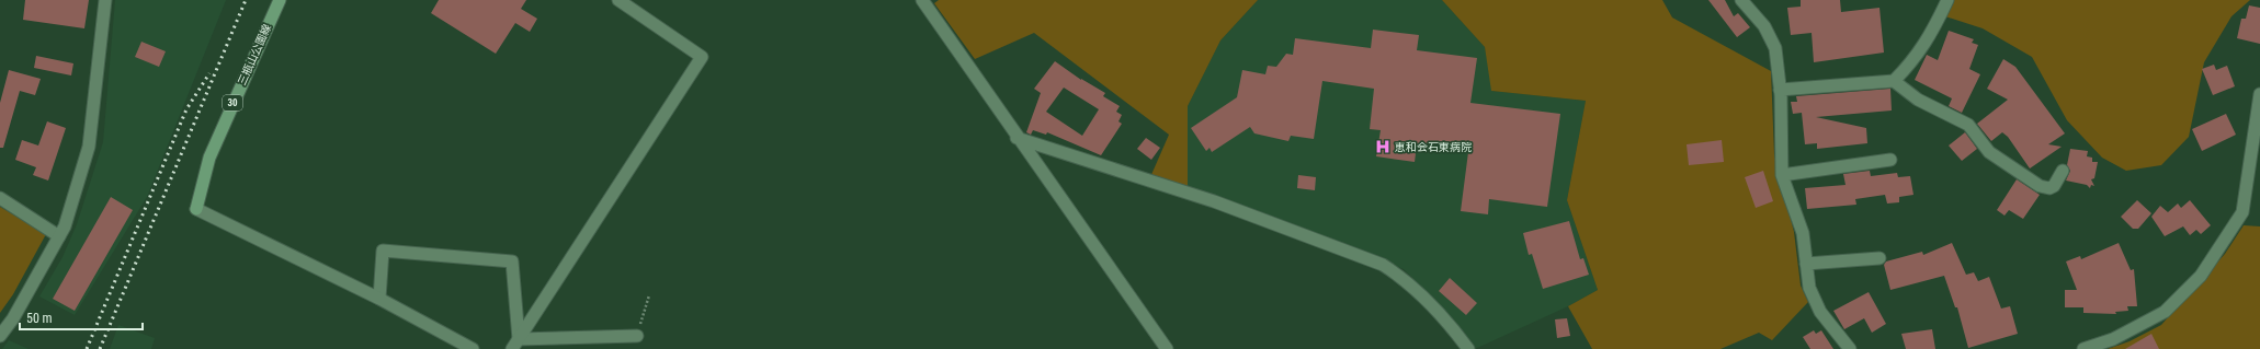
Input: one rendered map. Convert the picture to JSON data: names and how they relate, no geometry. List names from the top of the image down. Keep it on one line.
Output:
{"streets":{"main road":["三瓶山公園線","30"]},"places":{"hospital":["恵和会石東病院"]},"scale_bar":"50 m"}
